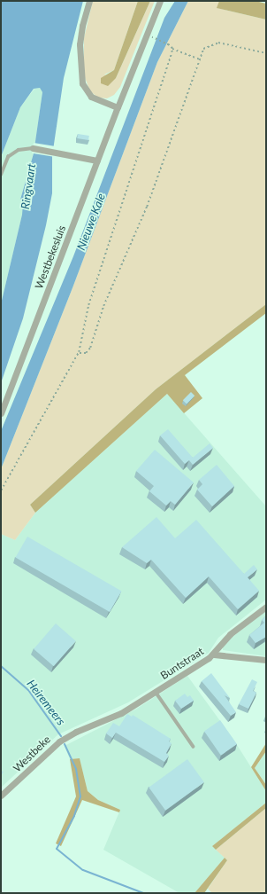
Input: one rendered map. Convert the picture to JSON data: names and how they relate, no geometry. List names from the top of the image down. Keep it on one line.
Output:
{"streets":{"street":["Westbekesluis","Buntstraat","Westbeke"]},"crossings":[["Buntstraat","Westbeke"]],"water":["Ringvaart","Nieuwe Kale","Heiremeers"]}
